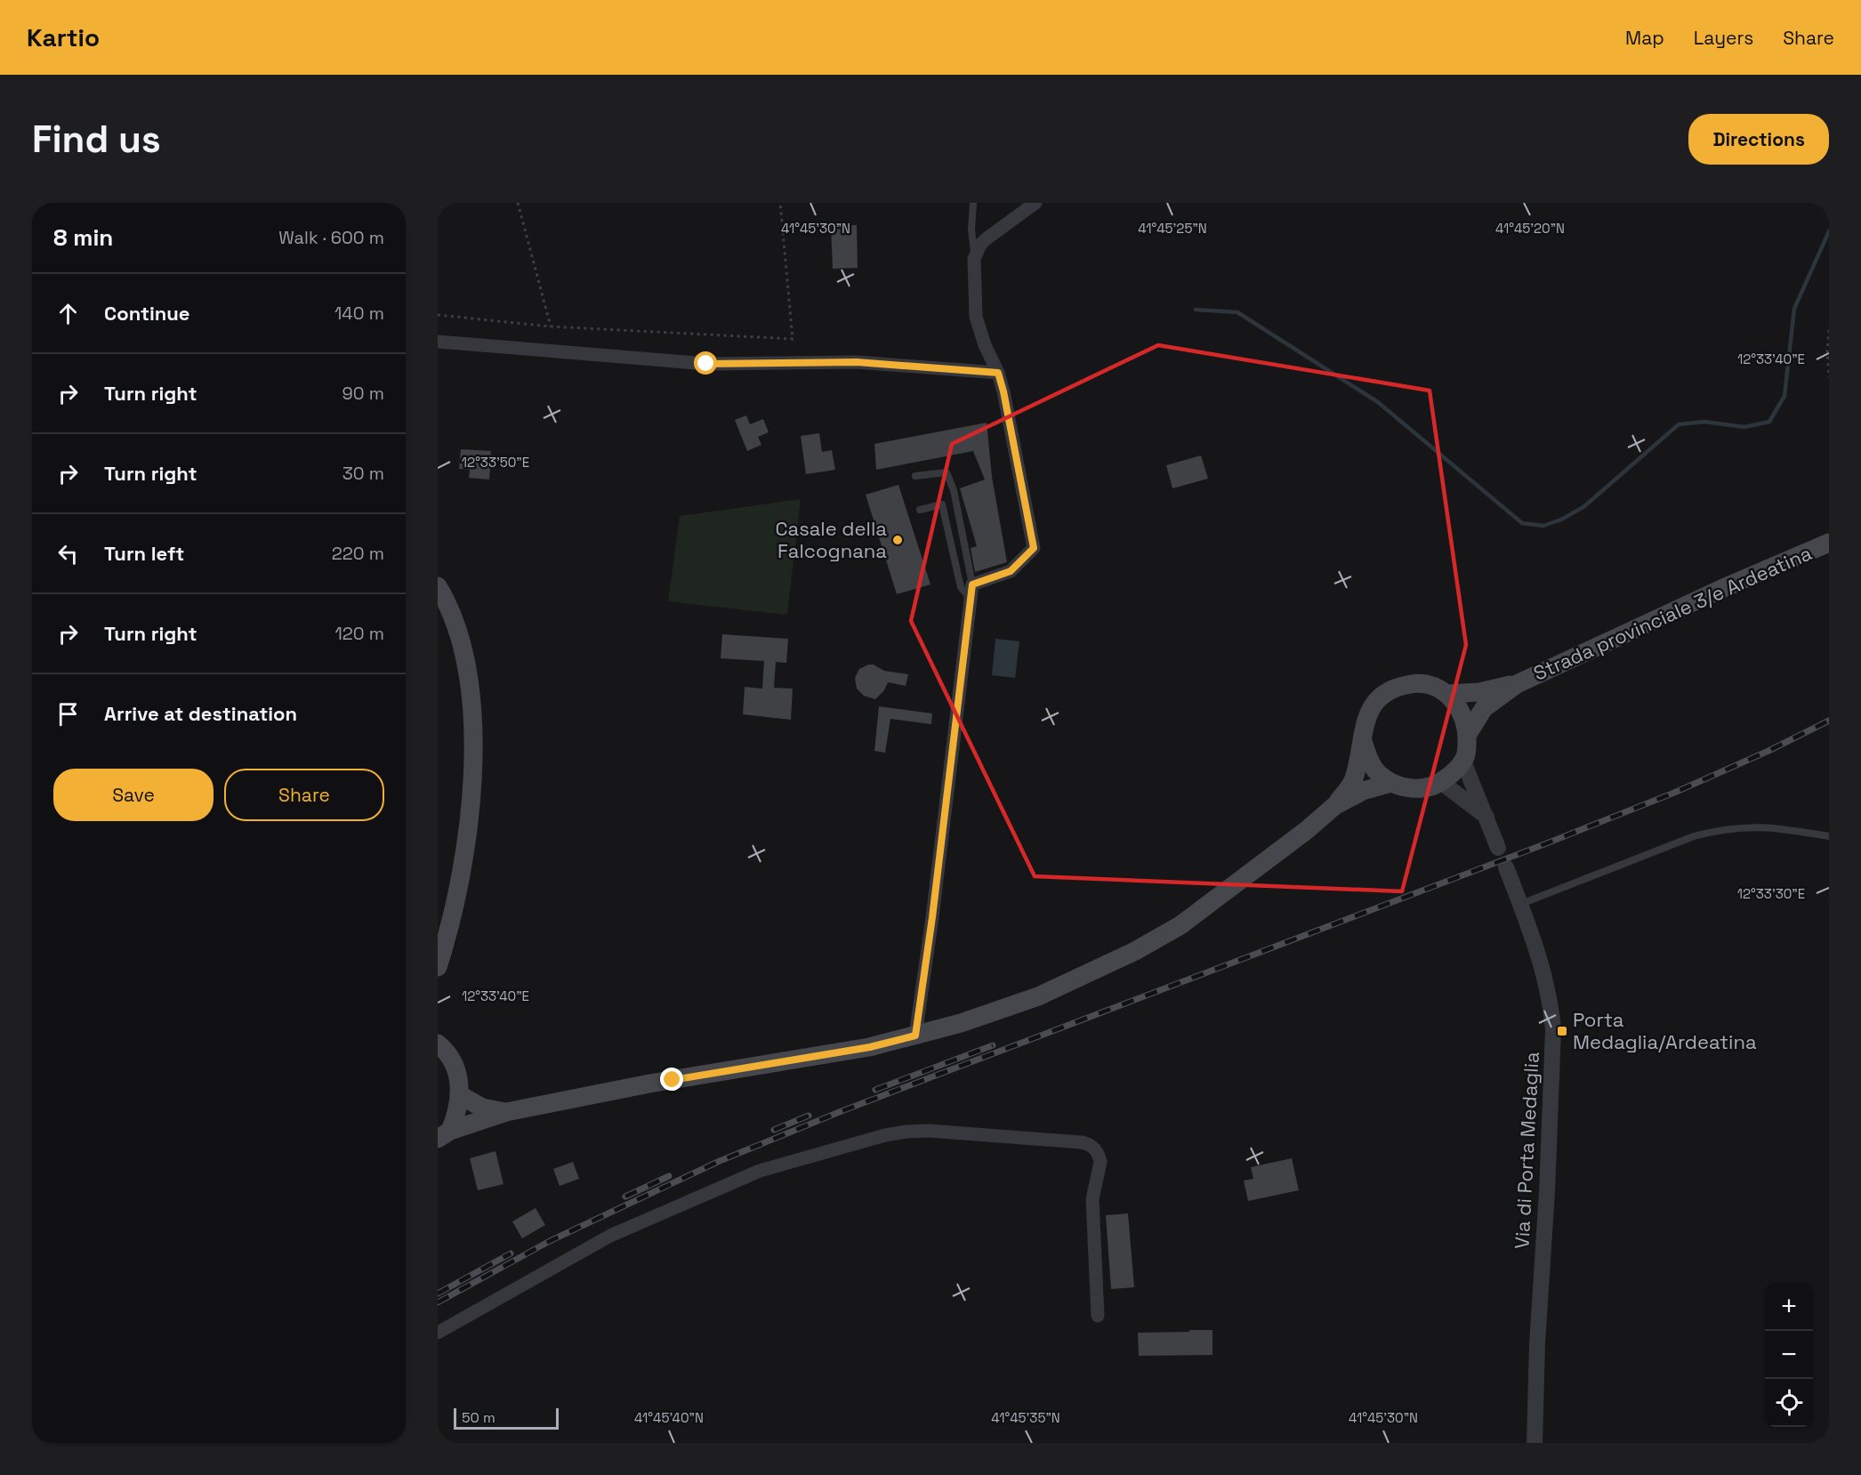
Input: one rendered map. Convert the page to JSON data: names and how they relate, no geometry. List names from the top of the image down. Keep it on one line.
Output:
{"streets":{"main road":["Strada provinciale 3/e Ardeatina"],"street":["Via di Porta Medaglia"]},"places":{"other":["Casale della Falcognana"],"transit":["Porta Medaglia/Ardeatina"]},"scale_bar":"50 m","page":{"header":"Kartio","nav":["Map","Layers","Share"],"buttons":["Directions",["Save","Share"]],"title":"Find us","heading":["8 min","Walk · 600 m"],"list":[["Continue","140 m"],["Turn right","90 m"],["Turn right","30 m"],["Turn left","220 m"],["Turn right","120 m"],"Arrive at destination"],"map_buttons":["+","−"],"scale":"50 m"},"coordinates":["41°45'30\"N","41°45'25\"N","41°45'20\"N","12°33'40\"E","12°33'50\"E","12°33'30\"E","41°45'40\"N","41°45'35\"N"]}
